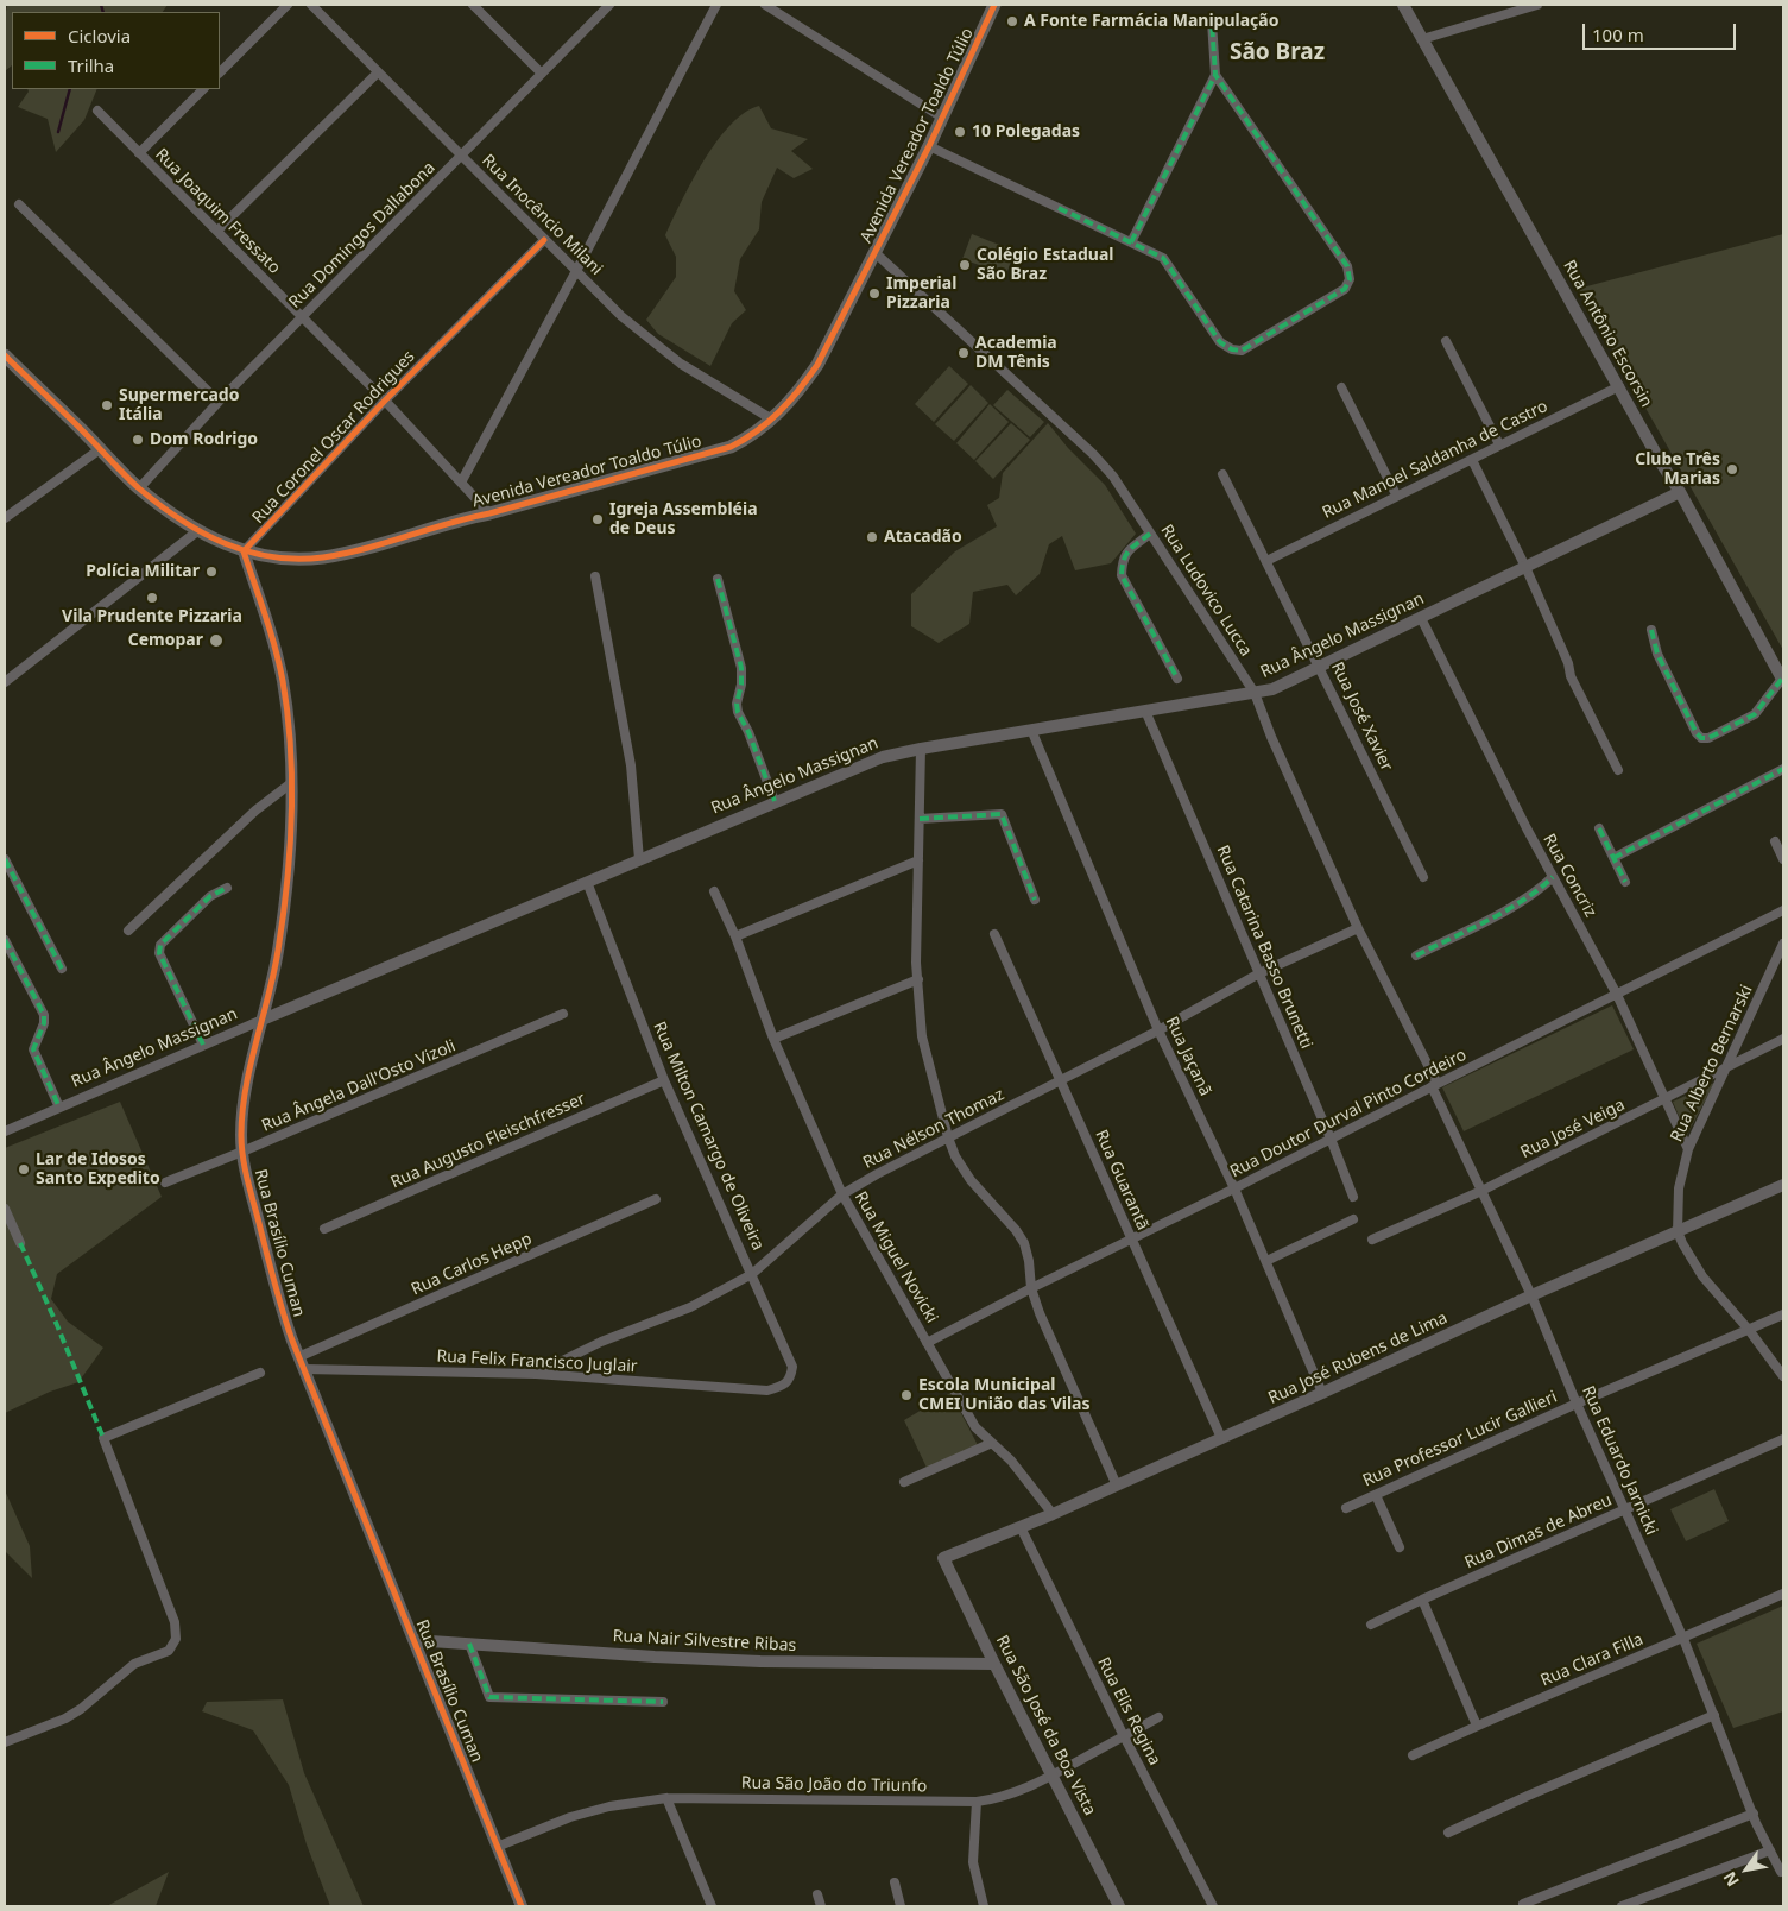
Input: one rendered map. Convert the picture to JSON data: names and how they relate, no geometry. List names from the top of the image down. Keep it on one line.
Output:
{"streets":{"main road":["Avenida Vereador Toaldo Túlio"],"street":["Rua Joaquim Fressato","Rua Inocêncio Milani","Rua Domingos Dallabona","Rua Antônio Escorsin","Rua Coronel Oscar Rodrigues","Rua Manoel Saldanha de Castro","Rua Ludovico Lucca","Rua Ângelo Massignan","Rua José Xavier","Rua Concriz","Rua Catarina Basso Brunetti","Rua Jaçanã","Rua Alberto Bernarski","Rua Ângela Dall'Osto Vizoli","Rua Doutor Durval Pinto Cordeiro","Rua Nélson Thomaz","Rua José Veiga","Rua Milton Camargo de Oliveira","Rua Augusto Fleischfresser","Rua Guarantã","Rua Brasílio Cuman","Rua Miguel Novicki","Rua Carlos Hepp","Rua José Rubens de Lima","Rua Felix Francisco Juglair","Rua Professor Lucir Gallieri","Rua Eduardo Jarnicki","Rua Dimas de Abreu","Rua Nair Silvestre Ribas","Rua Clara Filla","Rua Elis Regina","Rua São José da Boa Vista","Rua São João do Triunfo"]},"crossings":[["Avenida Vereador Toaldo Túlio","Rua Joaquim Fressato"],["Avenida Vereador Toaldo Túlio","Rua Inocêncio Milani"],["Avenida Vereador Toaldo Túlio","Rua Domingos Dallabona"],["Avenida Vereador Toaldo Túlio","Rua Coronel Oscar Rodrigues"],["Avenida Vereador Toaldo Túlio","Rua Ludovico Lucca"],["Avenida Vereador Toaldo Túlio","Rua Brasílio Cuman"],["Rua Joaquim Fressato","Rua Domingos Dallabona"],["Rua Joaquim Fressato","Rua Coronel Oscar Rodrigues"],["Rua Inocêncio Milani","Rua Domingos Dallabona"],["Rua Inocêncio Milani","Rua Coronel Oscar Rodrigues"],["Rua Antônio Escorsin","Rua Manoel Saldanha de Castro"],["Rua Antônio Escorsin","Rua Ângelo Massignan"],["Rua Coronel Oscar Rodrigues","Rua Brasílio Cuman"],["Rua Manoel Saldanha de Castro","Rua José Xavier"],["Rua Ludovico Lucca","Rua Ângelo Massignan"],["Rua Ludovico Lucca","Rua Doutor Durval Pinto Cordeiro"],["Rua Ludovico Lucca","Rua Nélson Thomaz"],["Rua Ludovico Lucca","Rua Eduardo Jarnicki"],["Rua Ângelo Massignan","Rua José Xavier"],["Rua Ângelo Massignan","Rua Concriz"],["Rua Ângelo Massignan","Rua Catarina Basso Brunetti"],["Rua Ângelo Massignan","Rua Jaçanã"],["Rua Ângelo Massignan","Rua Milton Camargo de Oliveira"],["Rua Ângelo Massignan","Rua Brasílio Cuman"],["Rua Concriz","Rua Alberto Bernarski"],["Rua Concriz","Rua Doutor Durval Pinto Cordeiro"],["Rua Concriz","Rua José Veiga"],["Rua Catarina Basso Brunetti","Rua Doutor Durval Pinto Cordeiro"],["Rua Catarina Basso Brunetti","Rua Nélson Thomaz"],["Rua Jaçanã","Rua Doutor Durval Pinto Cordeiro"],["Rua Jaçanã","Rua Nélson Thomaz"],["Rua Jaçanã","Rua José Rubens de Lima"],["Rua Alberto Bernarski","Rua José Veiga"],["Rua Alberto Bernarski","Rua José Rubens de Lima"],["Rua Alberto Bernarski","Rua Professor Lucir Gallieri"],["Rua Ângela Dall'Osto Vizoli","Rua Brasílio Cuman"],["Rua Doutor Durval Pinto Cordeiro","Rua Guarantã"],["Rua Doutor Durval Pinto Cordeiro","Rua Miguel Novicki"],["Rua Doutor Durval Pinto Cordeiro","Rua Eduardo Jarnicki"],["Rua Nélson Thomaz","Rua Milton Camargo de Oliveira"],["Rua Nélson Thomaz","Rua Guarantã"],["Rua Nélson Thomaz","Rua Miguel Novicki"],["Rua Nélson Thomaz","Rua Felix Francisco Juglair"],["Rua José Veiga","Rua Eduardo Jarnicki"],["Rua Milton Camargo de Oliveira","Rua Augusto Fleischfresser"],["Rua Milton Camargo de Oliveira","Rua Felix Francisco Juglair"],["Rua Guarantã","Rua José Rubens de Lima"],["Rua Brasílio Cuman","Rua Carlos Hepp"],["Rua Brasílio Cuman","Rua Felix Francisco Juglair"],["Rua Brasílio Cuman","Rua Nair Silvestre Ribas"],["Rua Brasílio Cuman","Rua São João do Triunfo"],["Rua Miguel Novicki","Rua José Rubens de Lima"],["Rua José Rubens de Lima","Rua Eduardo Jarnicki"],["Rua José Rubens de Lima","Rua Elis Regina"],["Rua José Rubens de Lima","Rua São José da Boa Vista"],["Rua Professor Lucir Gallieri","Rua Eduardo Jarnicki"],["Rua Eduardo Jarnicki","Rua Dimas de Abreu"],["Rua Eduardo Jarnicki","Rua Clara Filla"],["Rua Nair Silvestre Ribas","Rua São José da Boa Vista"],["Rua Elis Regina","Rua São João do Triunfo"],["Rua São José da Boa Vista","Rua São João do Triunfo"]],"districts":["São Braz"],"places":["A Fonte Farmácia Manipulação","10 Polegadas","Colégio Estadual São Braz","Imperial Pizzaria","Academia DM Tênis","Supermercado Itália","Dom Rodrigo","Clube Três Marias","Igreja Assembléia de Deus","Atacadão","Polícia Militar","Vila Prudente Pizzaria","Cemopar","Lar de Idosos Santo Expedito","Escola Municipal CMEI União das Vilas"],"legend":["Ciclovia","Trilha"],"scale_bar":"100 m","north":"bottom left"}
